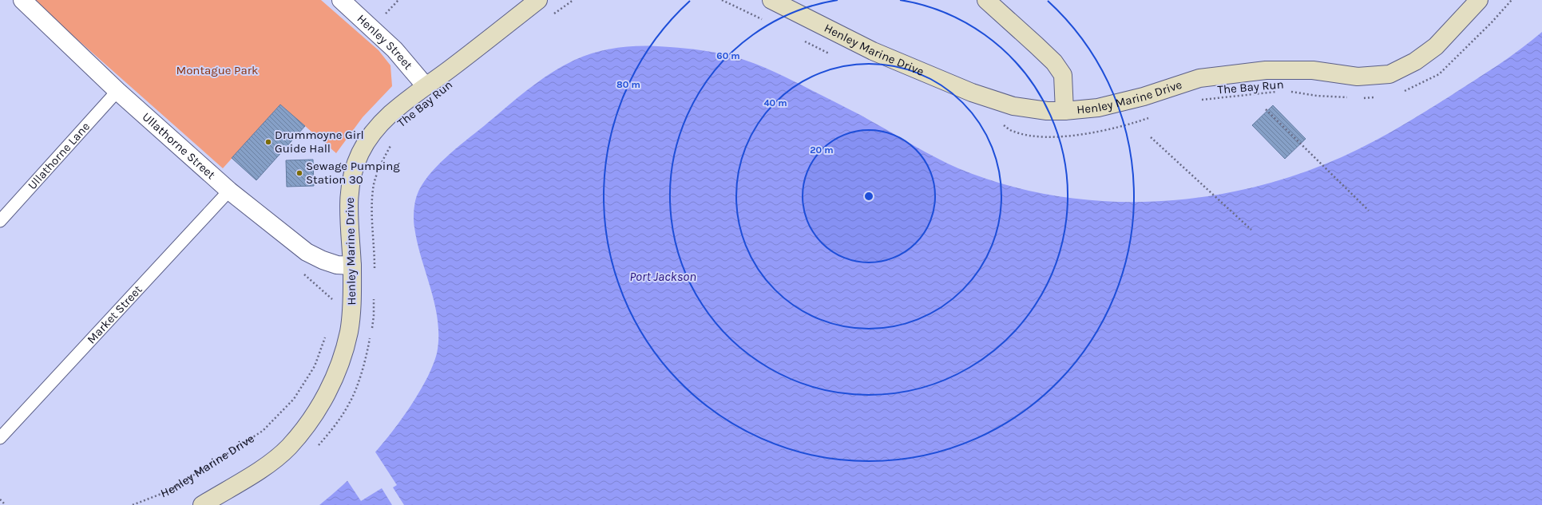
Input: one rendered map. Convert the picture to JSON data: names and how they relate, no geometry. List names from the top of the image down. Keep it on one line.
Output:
{"streets":{"main road":["Henley Marine Drive"],"street":["Henley Street","Ullathorne Street"],"lane":["Ullathorne Lane","Market Street"],"path":["The Bay Run"]},"crossings":[["Henley Street","Henley Marine Drive"],["Henley Marine Drive","Ullathorne Street"],["Ullathorne Street","Ullathorne Lane"],["Ullathorne Street","Market Street"]],"water":["Port Jackson"],"parks":["Montague Park"],"places":["Drummoyne Girl Guide Hall","Sewage Pumping Station 30"],"rings":["60 m","80 m","40 m","20 m"]}
